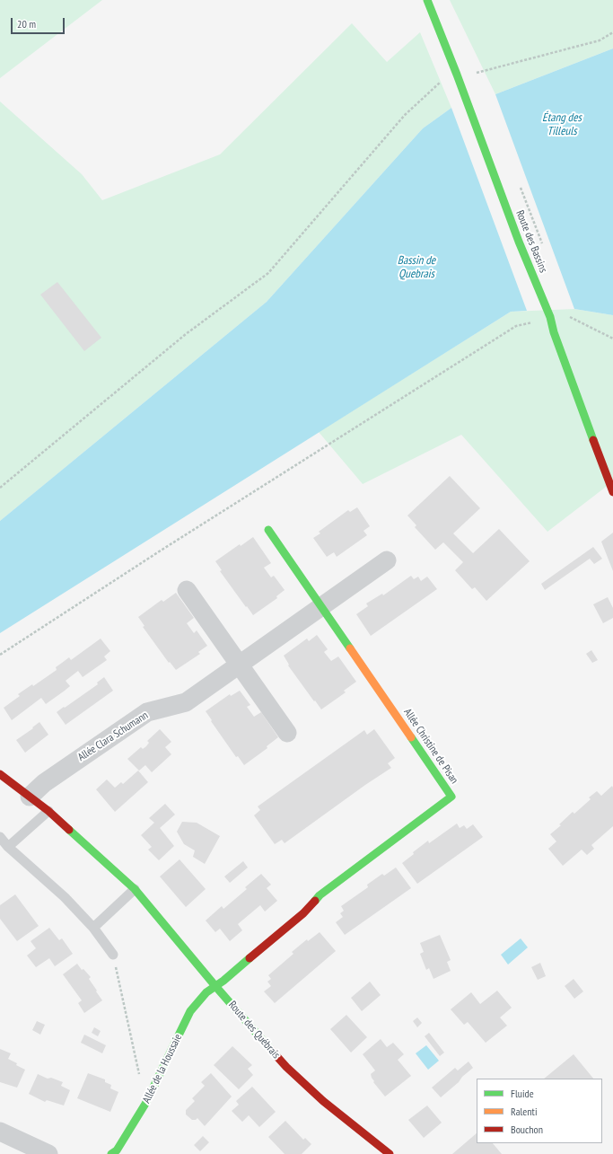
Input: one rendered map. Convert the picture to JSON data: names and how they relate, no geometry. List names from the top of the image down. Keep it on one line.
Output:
{"streets":{"street":["Route des Bassins","Allée Clara Schumann","Allée Christine de Pisan","Route des Québrais","Allée de la Houssaie"]},"crossings":[["Allée Clara Schumann","Allée Christine de Pisan"],["Allée Clara Schumann","Route des Québrais"],["Allée Christine de Pisan","Route des Québrais"],["Allée Christine de Pisan","Allée de la Houssaie"],["Route des Québrais","Allée de la Houssaie"]],"water":["Étang des Tilleuls","Bassin de Quebrais"],"legend":["Fluide","Ralenti","Bouchon"],"scale_bar":"20 m"}
